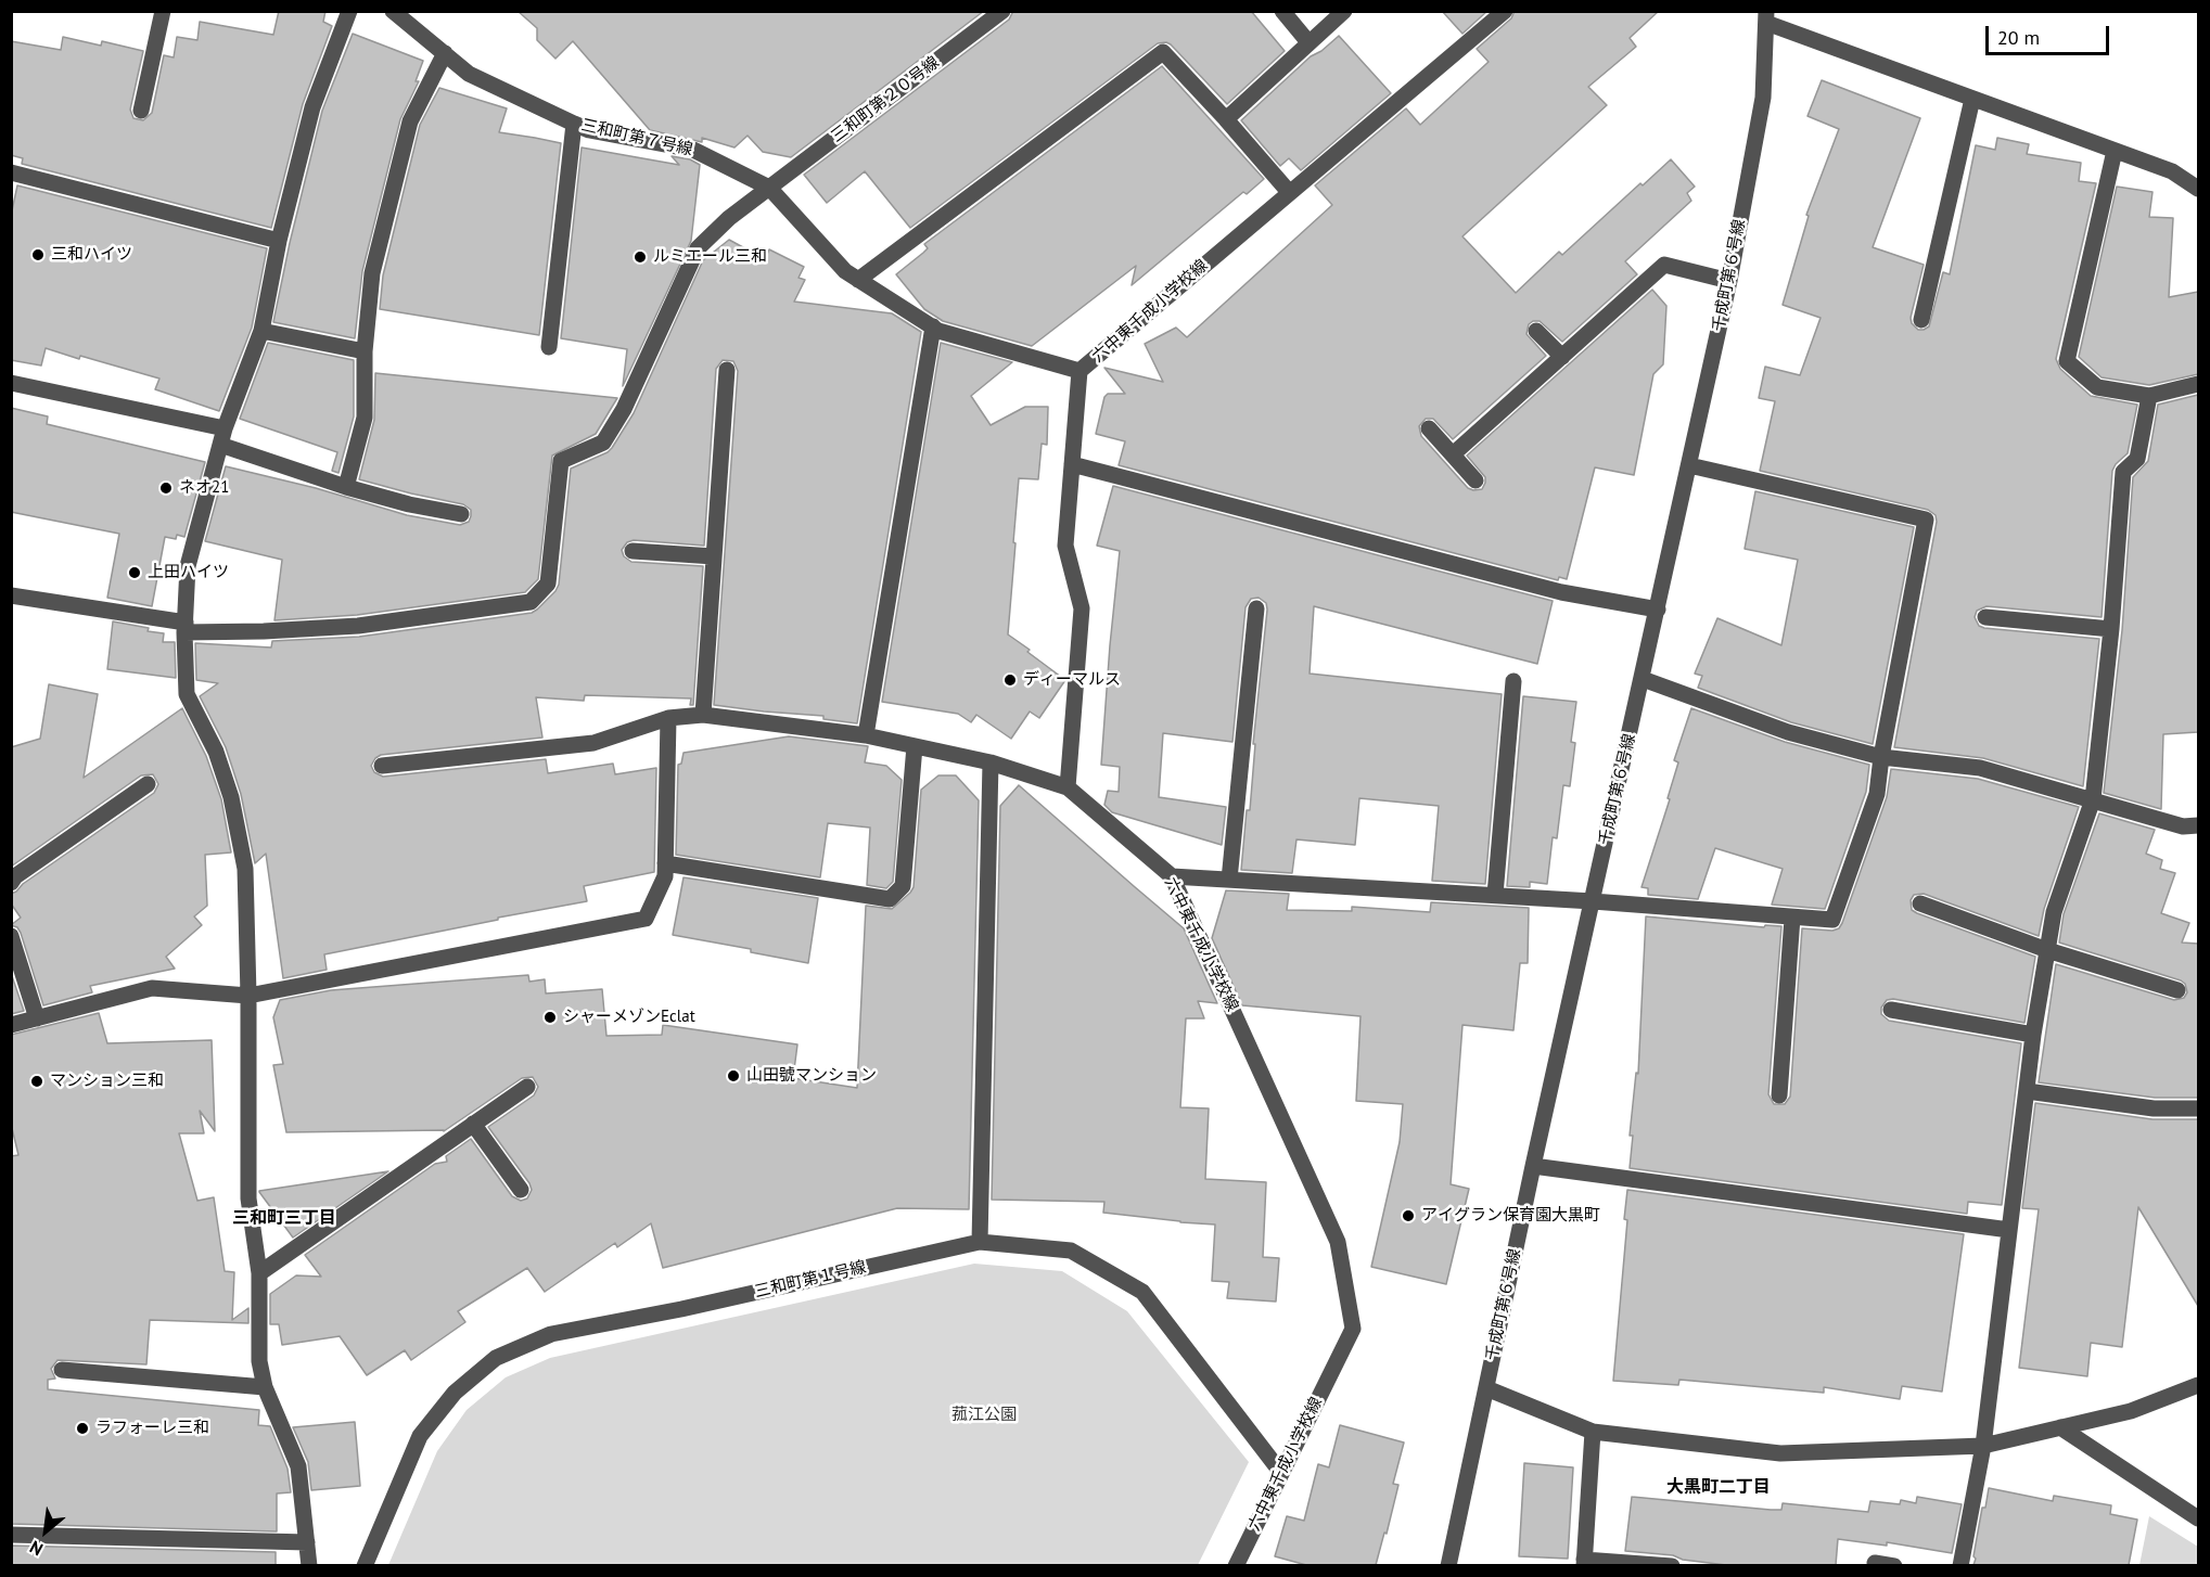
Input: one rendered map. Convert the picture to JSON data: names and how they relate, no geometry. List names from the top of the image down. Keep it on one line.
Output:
{"streets":{"street":["三和町第２０号線","三和町第７号線","千成町第６号線","六中東千成小学校線","三和町第１号線"]},"crossings":[["三和町第２０号線","三和町第７号線"],["三和町第７号線","六中東千成小学校線"],["六中東千成小学校線","三和町第１号線"]],"districts":["三和町三丁目","大黒町二丁目"],"parks":["菰江公園"],"places":["三和ハイツ","ルミエール三和","ネオ21","上田ハイツ","ディーマルス","シャーメゾンEclat","山田號マンション","マンション三和","アイグラン保育園大黒町","ラフォーレ三和"],"scale_bar":"20 m","north":"bottom left"}
